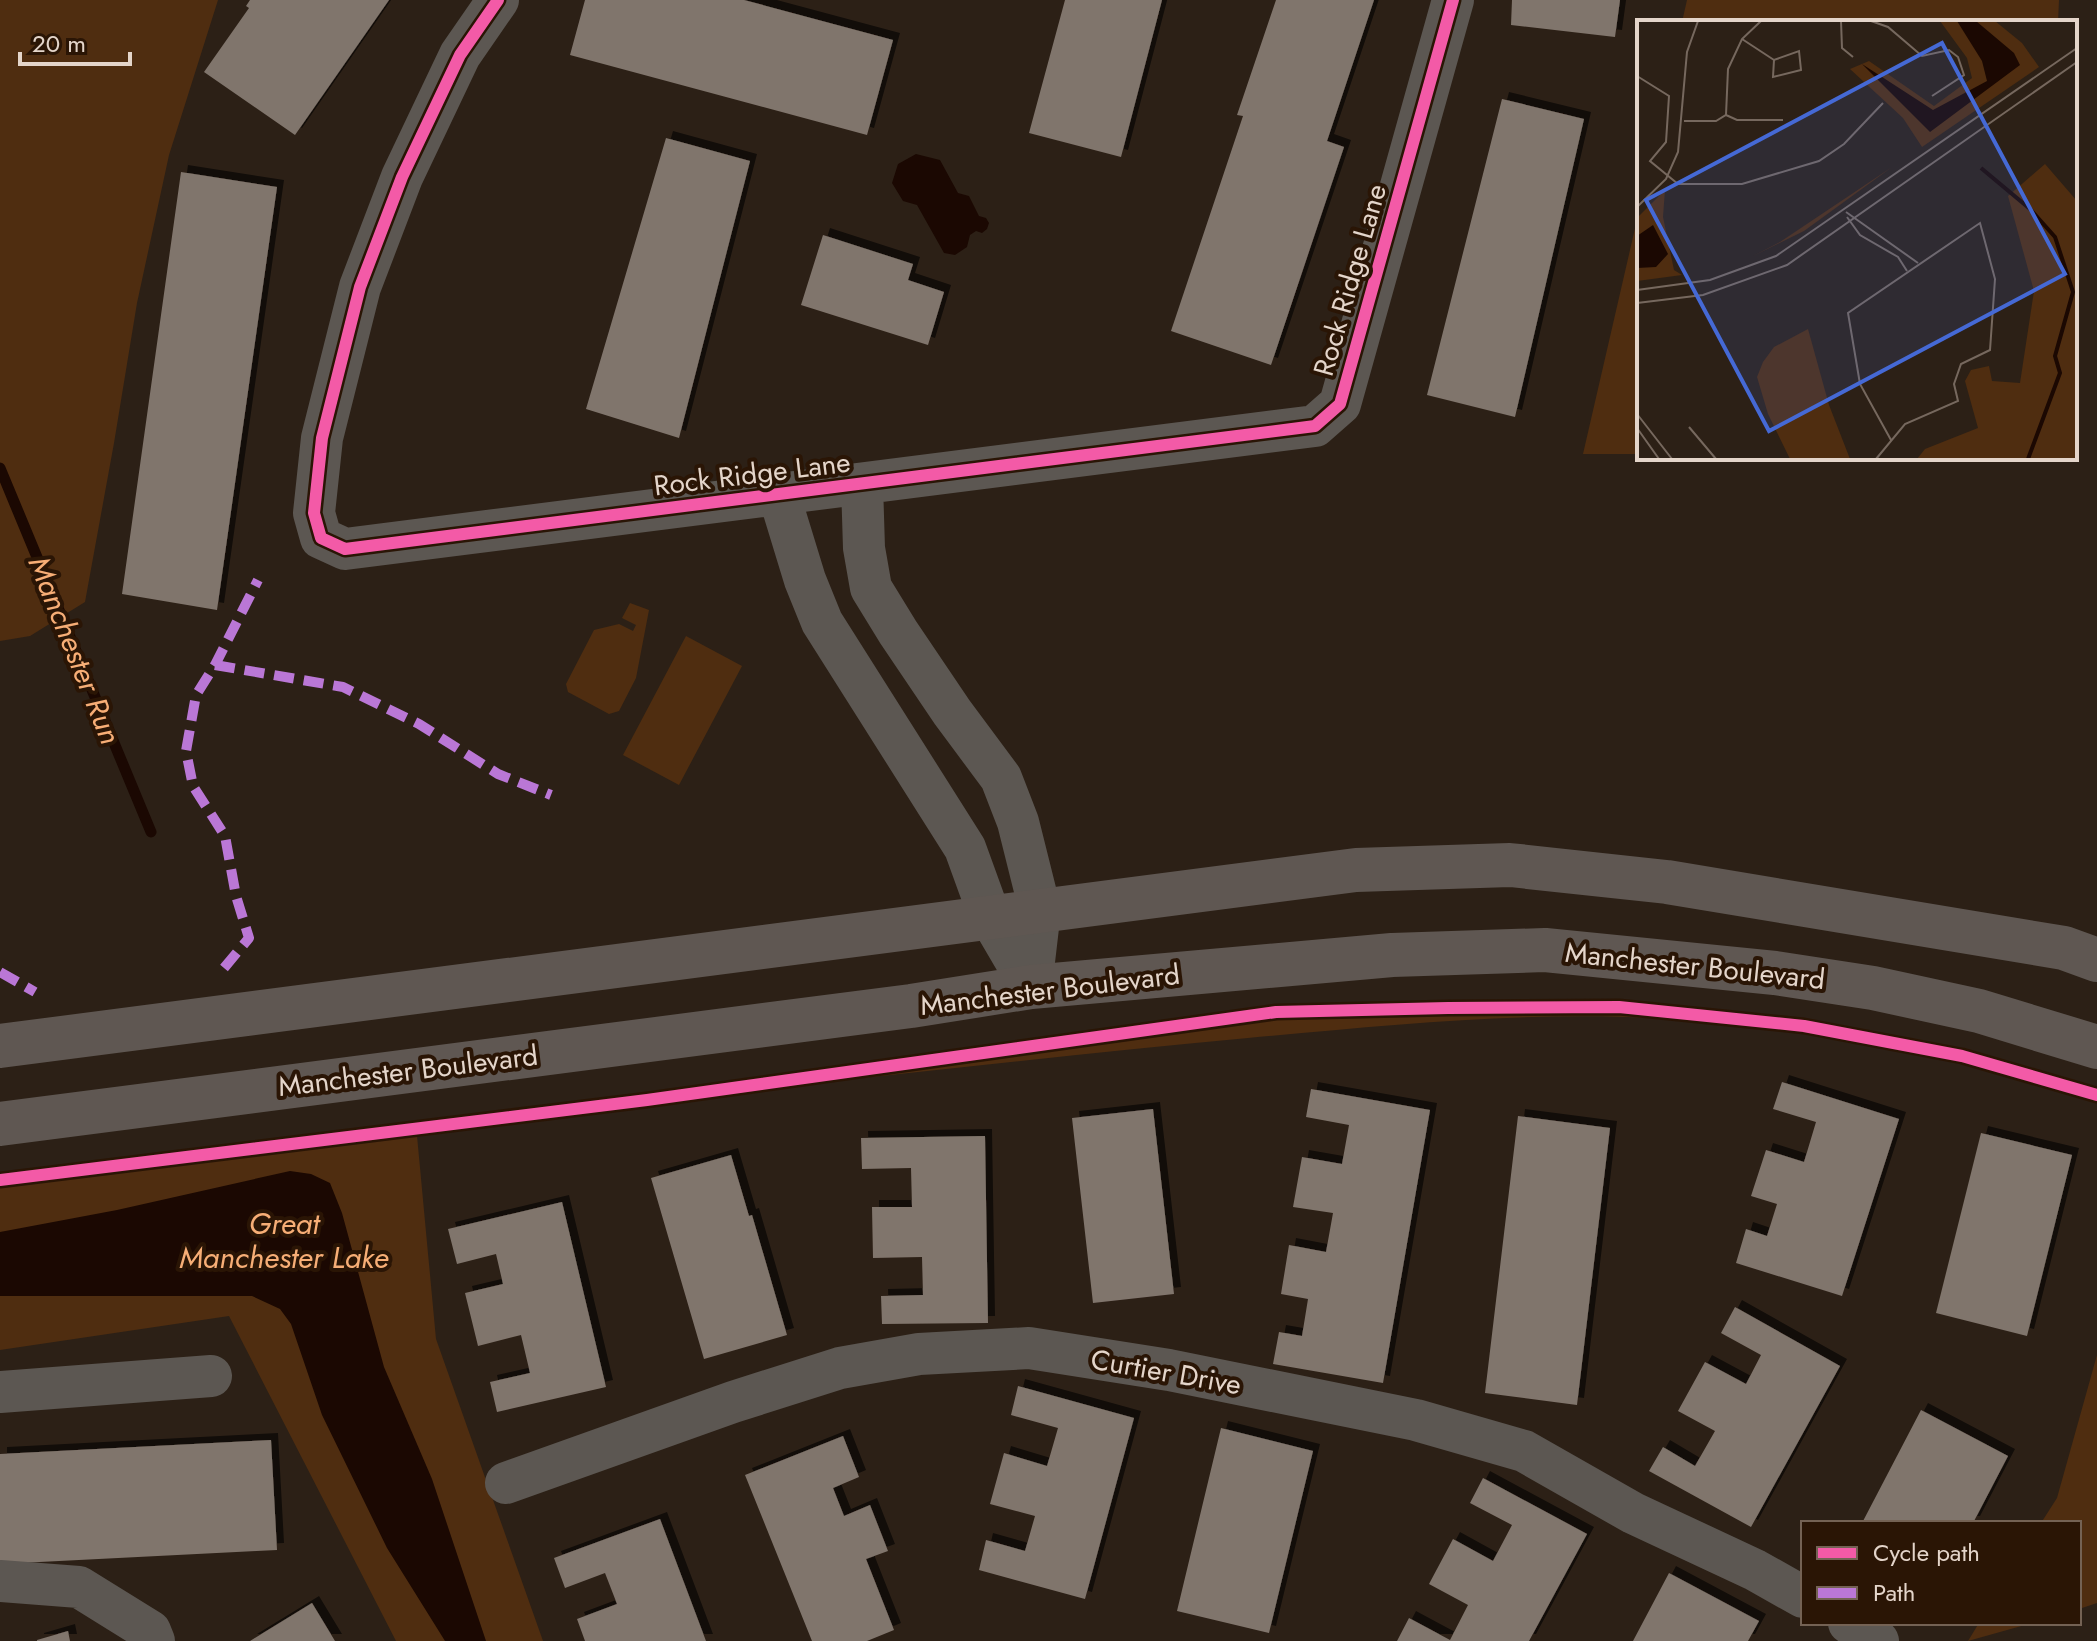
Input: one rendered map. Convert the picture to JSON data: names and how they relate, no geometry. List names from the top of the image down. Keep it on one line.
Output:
{"streets":{"main road":["Manchester Boulevard"],"street":["Rock Ridge Lane","Curtier Drive"]},"crossings":[["Rock Ridge Lane","Manchester Boulevard"]],"water":["Manchester Run","Great Manchester Lake"],"legend":["Cycle path","Path"],"scale_bar":"20 m"}
